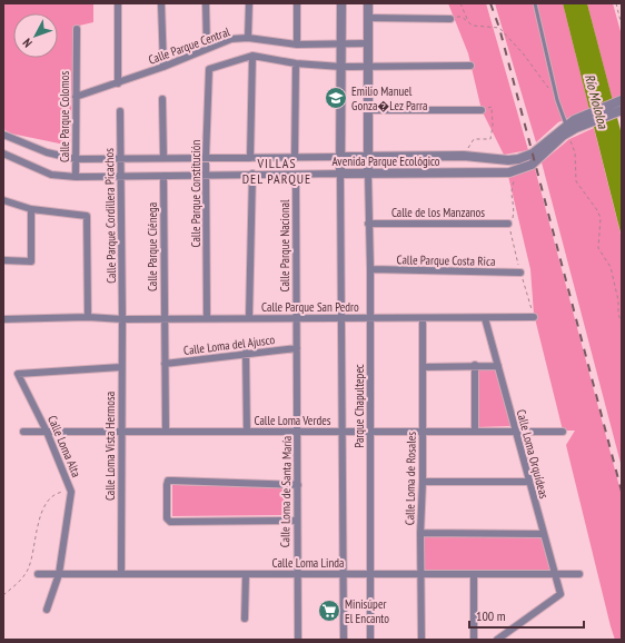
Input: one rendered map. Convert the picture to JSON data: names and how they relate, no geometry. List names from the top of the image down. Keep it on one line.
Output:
{"streets":{"street":["Calle Parque Central","Calle Parque Colomos","Avenida Parque Ecológico","Calle Parque Constitución","Calle de los Manzanos","Calle Parque Cordillera Picachos","Calle Parque Nacional","Calle Parque Ciénega","Calle Parque Costa Rica","Calle Parque San Pedro","Calle Loma del Ajusco","Parque Chapultepec","Calle Loma Verdes","Calle Loma Alta","Calle Loma Vista Hermosa","Calle Loma Orquídeas","Calle Loma de Rosales","Calle Loma de Santa María","Calle Loma Linda"]},"crossings":[["Calle Parque Central","Calle Parque Colomos"],["Calle Parque Colomos","Avenida Parque Ecológico"],["Avenida Parque Ecológico","Calle Parque Constitución"],["Avenida Parque Ecológico","Calle Parque Cordillera Picachos"],["Avenida Parque Ecológico","Calle Parque Nacional"],["Avenida Parque Ecológico","Calle Parque Ciénega"],["Avenida Parque Ecológico","Parque Chapultepec"],["Calle Parque Constitución","Calle Parque San Pedro"],["Calle de los Manzanos","Parque Chapultepec"],["Calle Parque Cordillera Picachos","Calle Parque San Pedro"],["Calle Parque Cordillera Picachos","Calle Loma Vista Hermosa"],["Calle Parque Nacional","Calle Parque San Pedro"],["Calle Parque Nacional","Calle Loma de Santa María"],["Calle Parque Ciénega","Calle Parque San Pedro"],["Calle Parque Ciénega","Calle Loma del Ajusco"],["Calle Parque Ciénega","Calle Loma Verdes"],["Calle Parque Costa Rica","Parque Chapultepec"],["Calle Parque San Pedro","Parque Chapultepec"],["Calle Parque San Pedro","Calle Loma Vista Hermosa"],["Calle Parque San Pedro","Calle Loma Orquídeas"],["Calle Parque San Pedro","Calle Loma de Rosales"],["Calle Parque San Pedro","Calle Loma de Santa María"],["Calle Loma del Ajusco","Calle Loma de Santa María"],["Parque Chapultepec","Calle Loma Verdes"],["Parque Chapultepec","Calle Loma Linda"],["Calle Loma Verdes","Calle Loma Alta"],["Calle Loma Verdes","Calle Loma Vista Hermosa"],["Calle Loma Verdes","Calle Loma Orquídeas"],["Calle Loma Verdes","Calle Loma de Rosales"],["Calle Loma Verdes","Calle Loma de Santa María"],["Calle Loma Alta","Calle Loma Vista Hermosa"],["Calle Loma Alta","Calle Loma Linda"],["Calle Loma Vista Hermosa","Calle Loma Linda"],["Calle Loma Orquídeas","Calle Loma Linda"],["Calle Loma de Rosales","Calle Loma Linda"],["Calle Loma de Santa María","Calle Loma Linda"]],"districts":["VILLAS DEL PARQUE"],"water":["Río Mololoa"],"places":{"school or university":["Emilio Manuel Gonza�Lez Parra"],"supermarket":["Minisúper El Encanto"]},"scale_bar":"100 m","north":"bottom left"}
